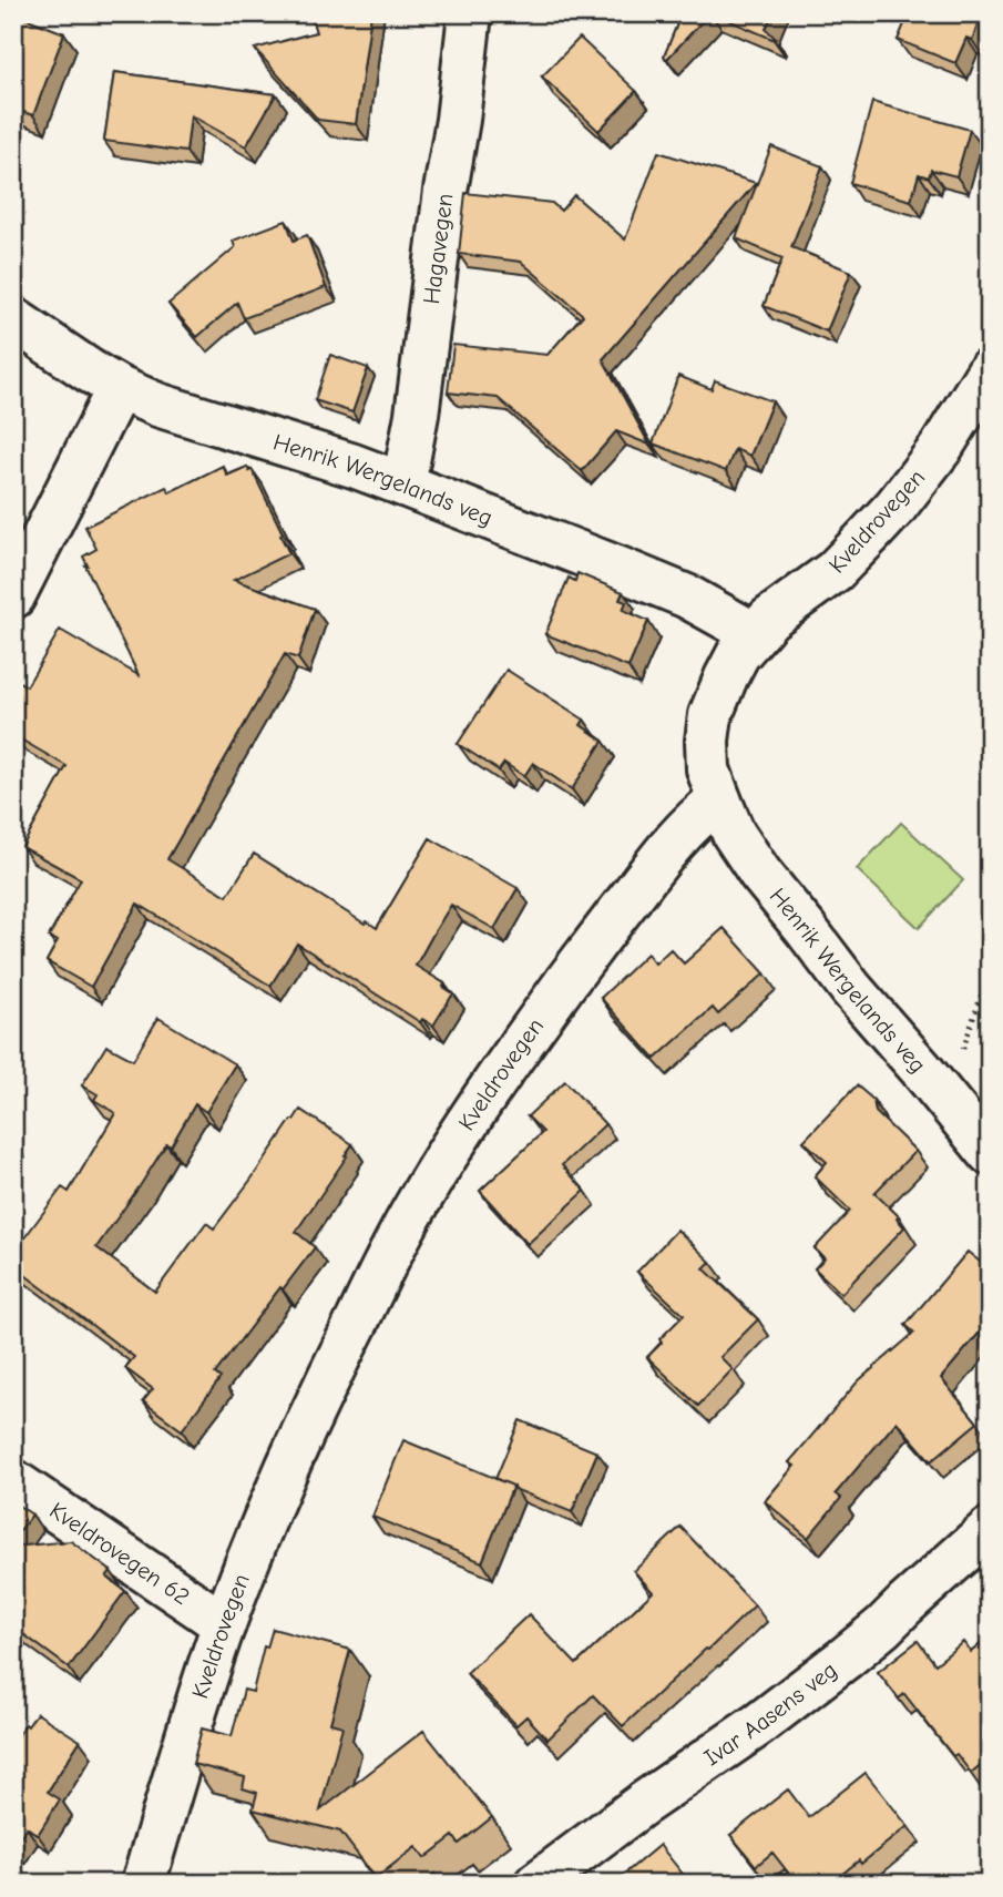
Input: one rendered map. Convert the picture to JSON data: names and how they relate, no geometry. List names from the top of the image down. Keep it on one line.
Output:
{"streets":{"street":["Hagavegen","Henrik Wergelands veg","Kveldrovegen","Kveldrovegen 62","Ivar Aasens veg"]},"crossings":[["Hagavegen","Henrik Wergelands veg"],["Henrik Wergelands veg","Kveldrovegen"],["Kveldrovegen","Kveldrovegen 62"]]}
